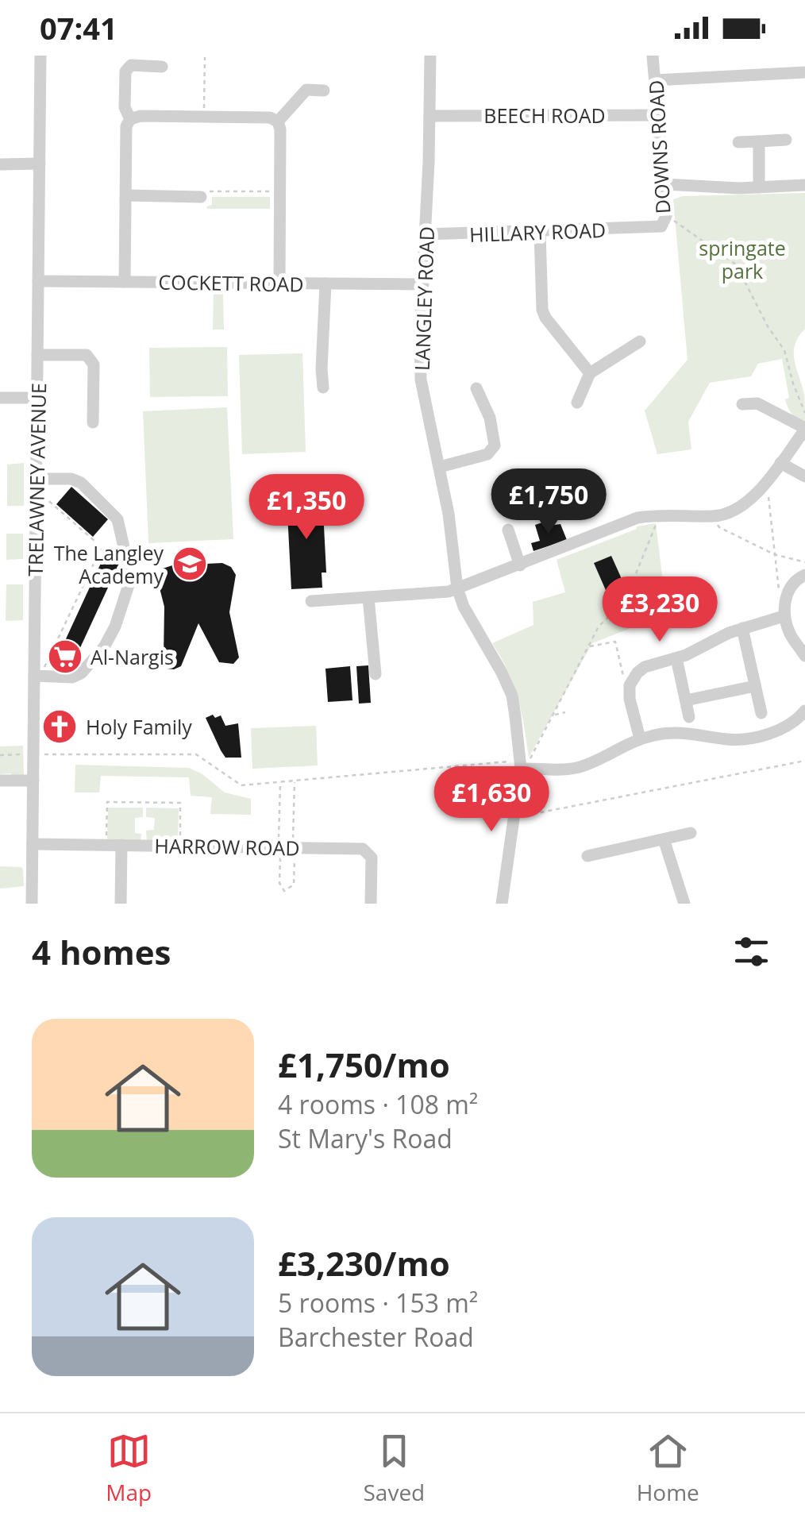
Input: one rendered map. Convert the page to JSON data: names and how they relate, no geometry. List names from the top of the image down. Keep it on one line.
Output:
{"streets":{"street":["BEECH ROAD","DOWNS ROAD","HILLARY ROAD","COCKETT ROAD","LANGLEY ROAD","TRELAWNEY AVENUE","HARROW ROAD"]},"crossings":[["BEECH ROAD","DOWNS ROAD"],["BEECH ROAD","LANGLEY ROAD"],["DOWNS ROAD","HILLARY ROAD"],["HILLARY ROAD","LANGLEY ROAD"],["COCKETT ROAD","LANGLEY ROAD"],["COCKETT ROAD","TRELAWNEY AVENUE"],["TRELAWNEY AVENUE","HARROW ROAD"]],"parks":["springate park"],"places":{"school or university":["The Langley Academy"],"supermarket":["Al-Nargis"],"church":["Holy Family"]},"page":{"status":"07:41","price":["£1,750","£1,350","£3,230","£1,630"],"heading":"4 homes","list":[{"name":"£1,750/mo","note":"4 rooms · 108 m² · St Mary's Road"},{"name":"£3,230/mo","note":"5 rooms · 153 m² · Barchester Road"}],"tabs":["Map","Saved","Home"]}}
